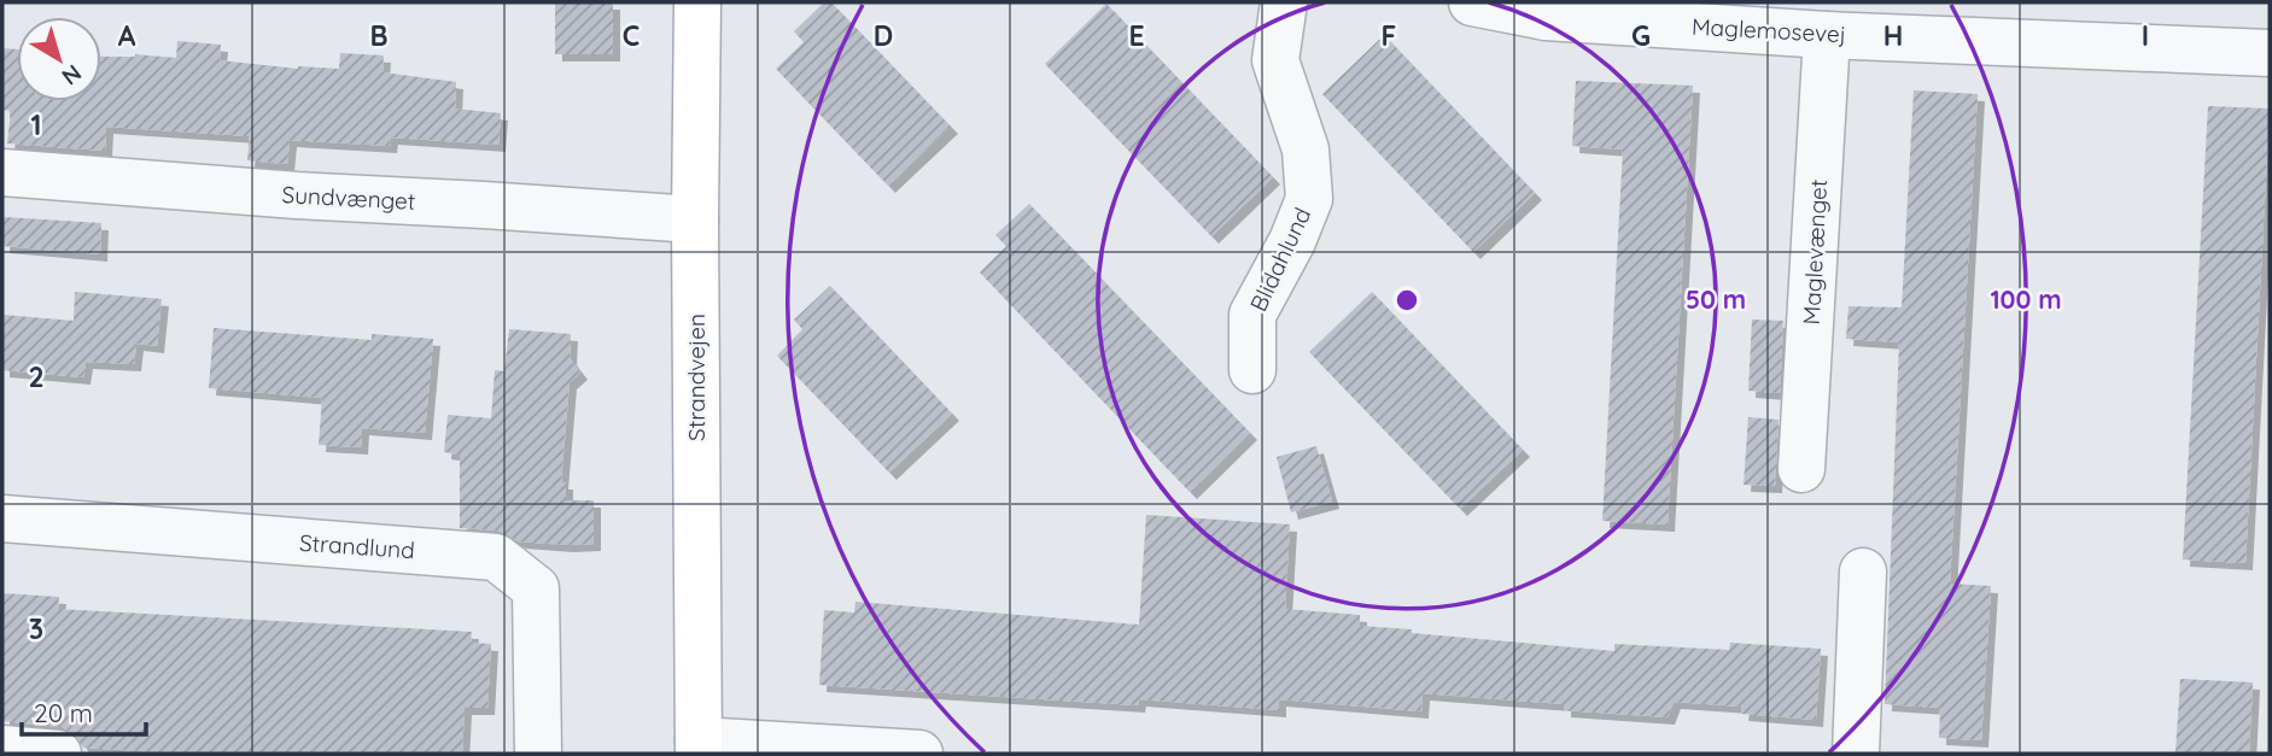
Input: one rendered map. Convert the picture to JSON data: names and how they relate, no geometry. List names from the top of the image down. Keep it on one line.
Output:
{"streets":{"main road":["Strandvejen"],"street":["Maglemosevej","Sundvænget","Maglevænget","Blidahlund","Strandlund"]},"crossings":[["Maglemosevej","Maglevænget"],["Sundvænget","Strandvejen"]],"scale_bar":"20 m","north":"bottom right","grid":{"columns":["A","B","C","D","E","F","G","H","I"],"rows":["1","2","3"]},"rings":["50 m","100 m"]}
